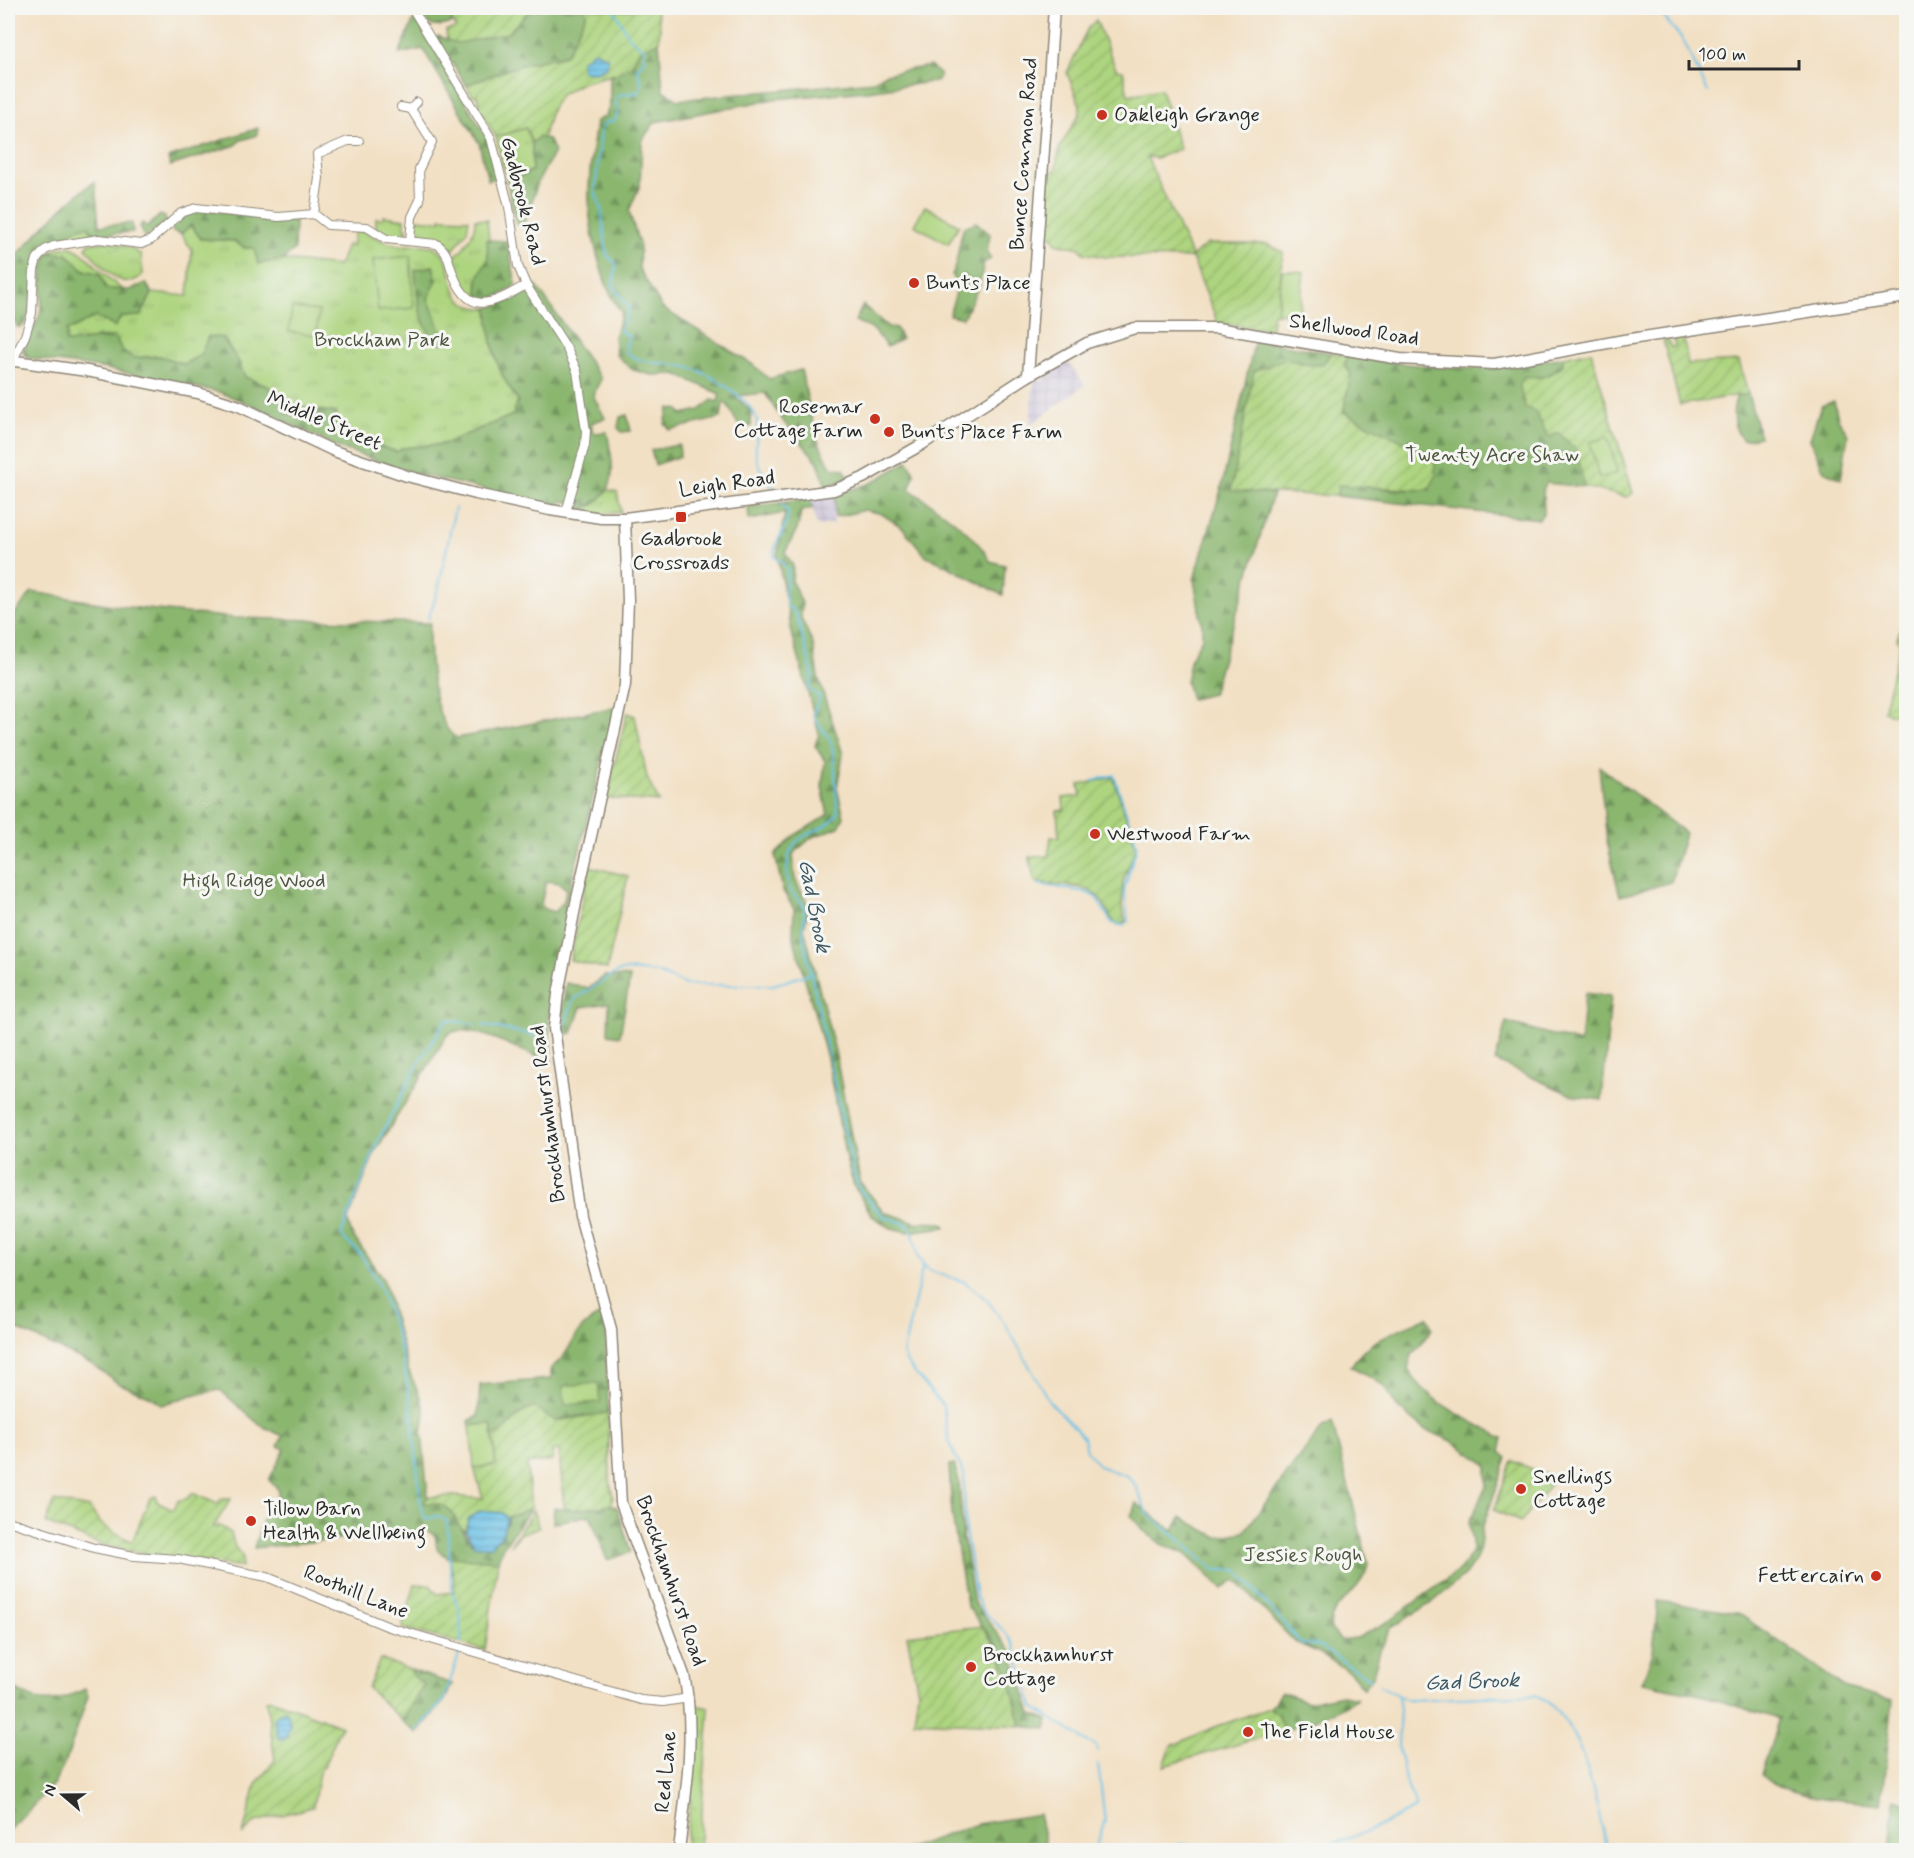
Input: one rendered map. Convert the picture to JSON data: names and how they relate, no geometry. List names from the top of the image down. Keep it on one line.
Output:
{"streets":{"street":["Bunce Common Road","Gadbrook Road","Shellwood Road","Middle Street","Leigh Road","Brockhamhurst Road","Roothill Lane","Red Lane"]},"crossings":[["Bunce Common Road","Shellwood Road"],["Gadbrook Road","Middle Street"],["Shellwood Road","Leigh Road"],["Middle Street","Leigh Road"],["Middle Street","Brockhamhurst Road"],["Leigh Road","Brockhamhurst Road"],["Brockhamhurst Road","Roothill Lane"],["Brockhamhurst Road","Red Lane"],["Roothill Lane","Red Lane"]],"water":["Gad Brook"],"parks":["Brockham Park","Twenty Acre Shaw","High Ridge Wood","Jessies Rough"],"places":{"other":["Oakleigh Grange","Bunts Place","Rosemar Cottage Farm","Bunts Place Farm","Westwood Farm","Snellings Cottage","Tillow Barn Health & Wellbeing","Fettercairn","Brockhamhurst Cottage","The Field House"],"transit":["Gadbrook Crossroads"]},"scale_bar":"100 m","north":"left"}
